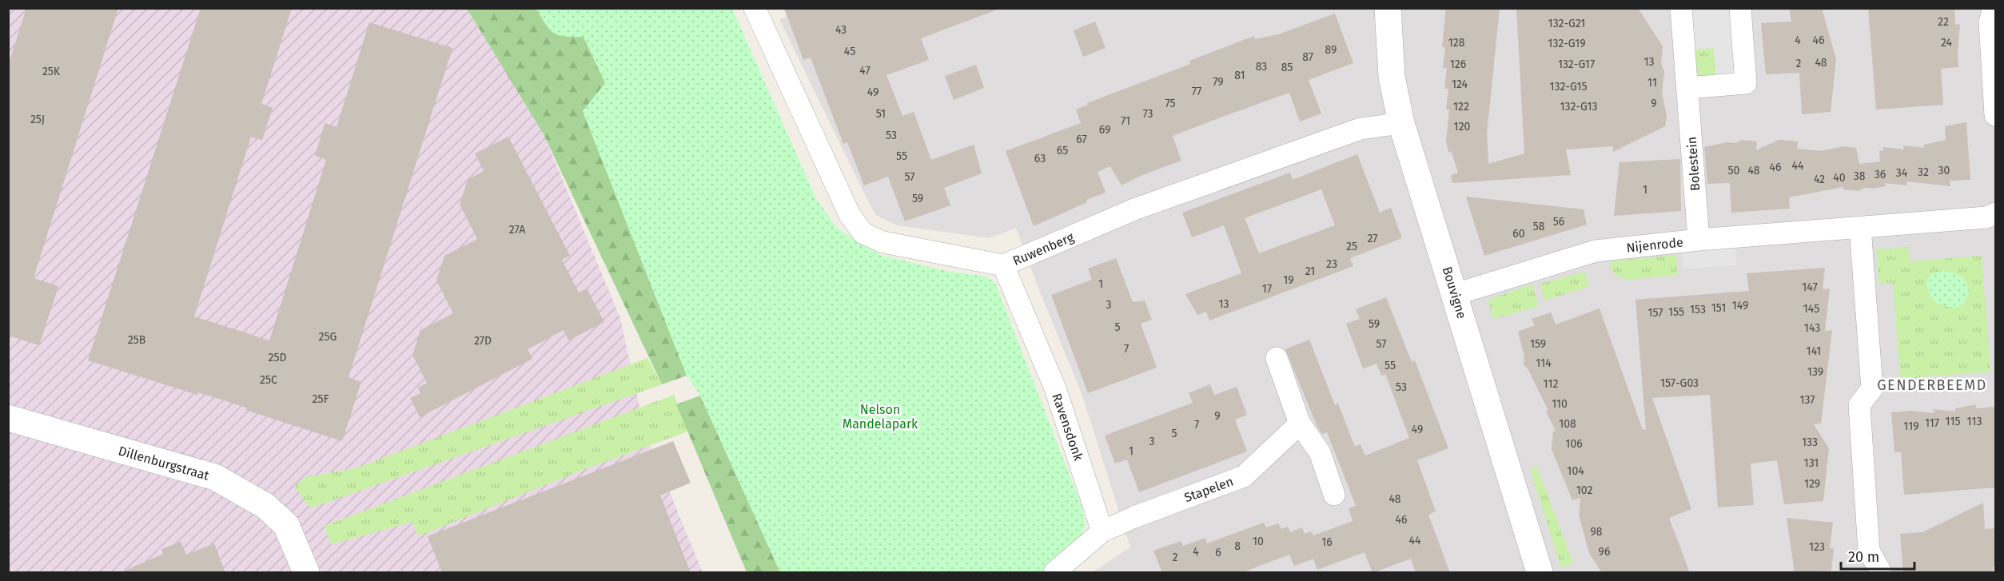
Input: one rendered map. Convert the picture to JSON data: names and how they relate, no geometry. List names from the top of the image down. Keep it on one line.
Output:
{"streets":{"street":["Bolestein","Nijenrode","Ruwenberg","Bouvigne","Ravensdonk","Dillenburgstraat","Stapelen"]},"crossings":[["Bolestein","Nijenrode"],["Nijenrode","Bouvigne"],["Ruwenberg","Bouvigne"],["Ruwenberg","Ravensdonk"],["Ravensdonk","Stapelen"]],"districts":["GENDERBEEMD"],"parks":["Nelson Mandelapark"],"house_numbers":["22","132-G21","43","4","46","128","24","132-G19","89","45","87","13","48","2","126","132-G17","83","85","47","25K","81","79","11","124","132-G15","77","49","75","9","122","132-G13","51","73","25J","71","120","69","53","67","65","55","63","44","46","50","48","30","32","34","36","38","57","40","42","1","59","56","58","27A","60","27","25","23","21","19","1","147","17","13","3","149","151","145","153","155","157","59","5","143","25G","25B","27D","57","159","7","141","25D","114","55","139","25C","157-G03","112","53","25F","137","110","9","115","113","117","108","7","119","49","5","3","133","106","1","131","104","129","102","48","46","98","44","10","16","8","123","4","96","6","2"],"scale_bar":"20 m"}
